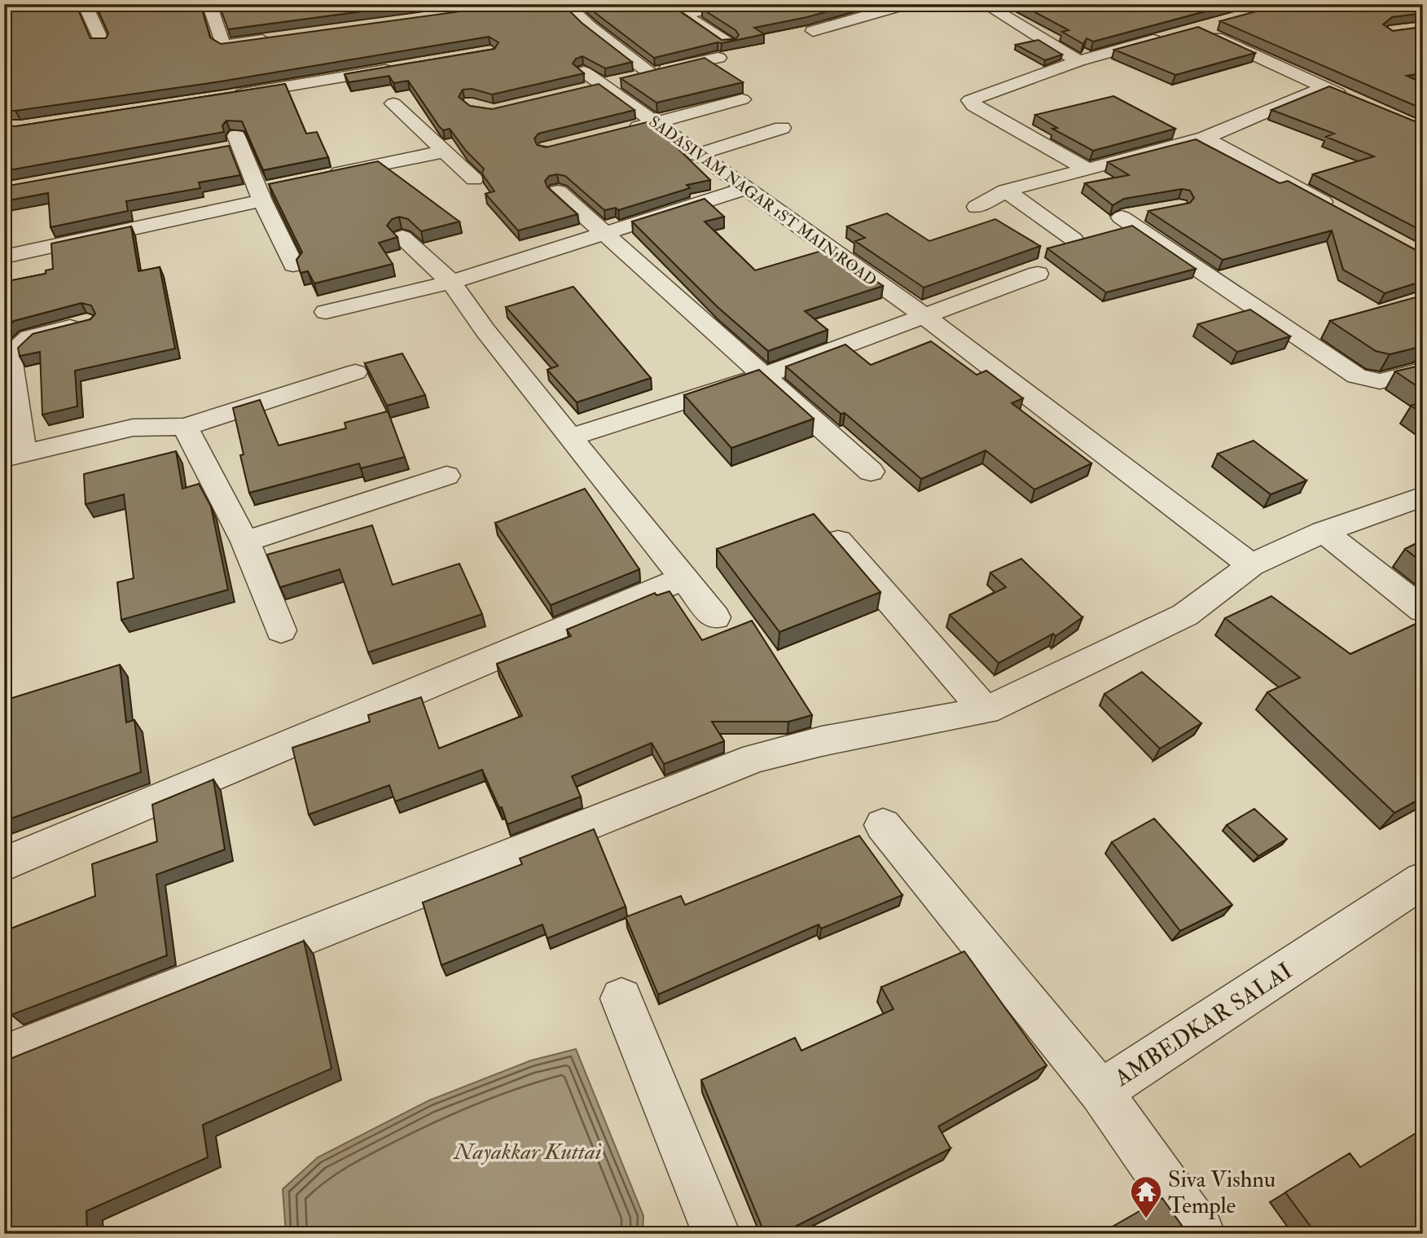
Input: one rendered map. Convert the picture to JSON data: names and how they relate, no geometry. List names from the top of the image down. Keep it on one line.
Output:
{"streets":{"street":["SADASIVAM NAGAR 1ST MAIN ROAD","AMBEDKAR SALAI"]},"water":["Nayakkar Kuttai"],"places":{"temple":["Siva Vishnu Temple"]}}
